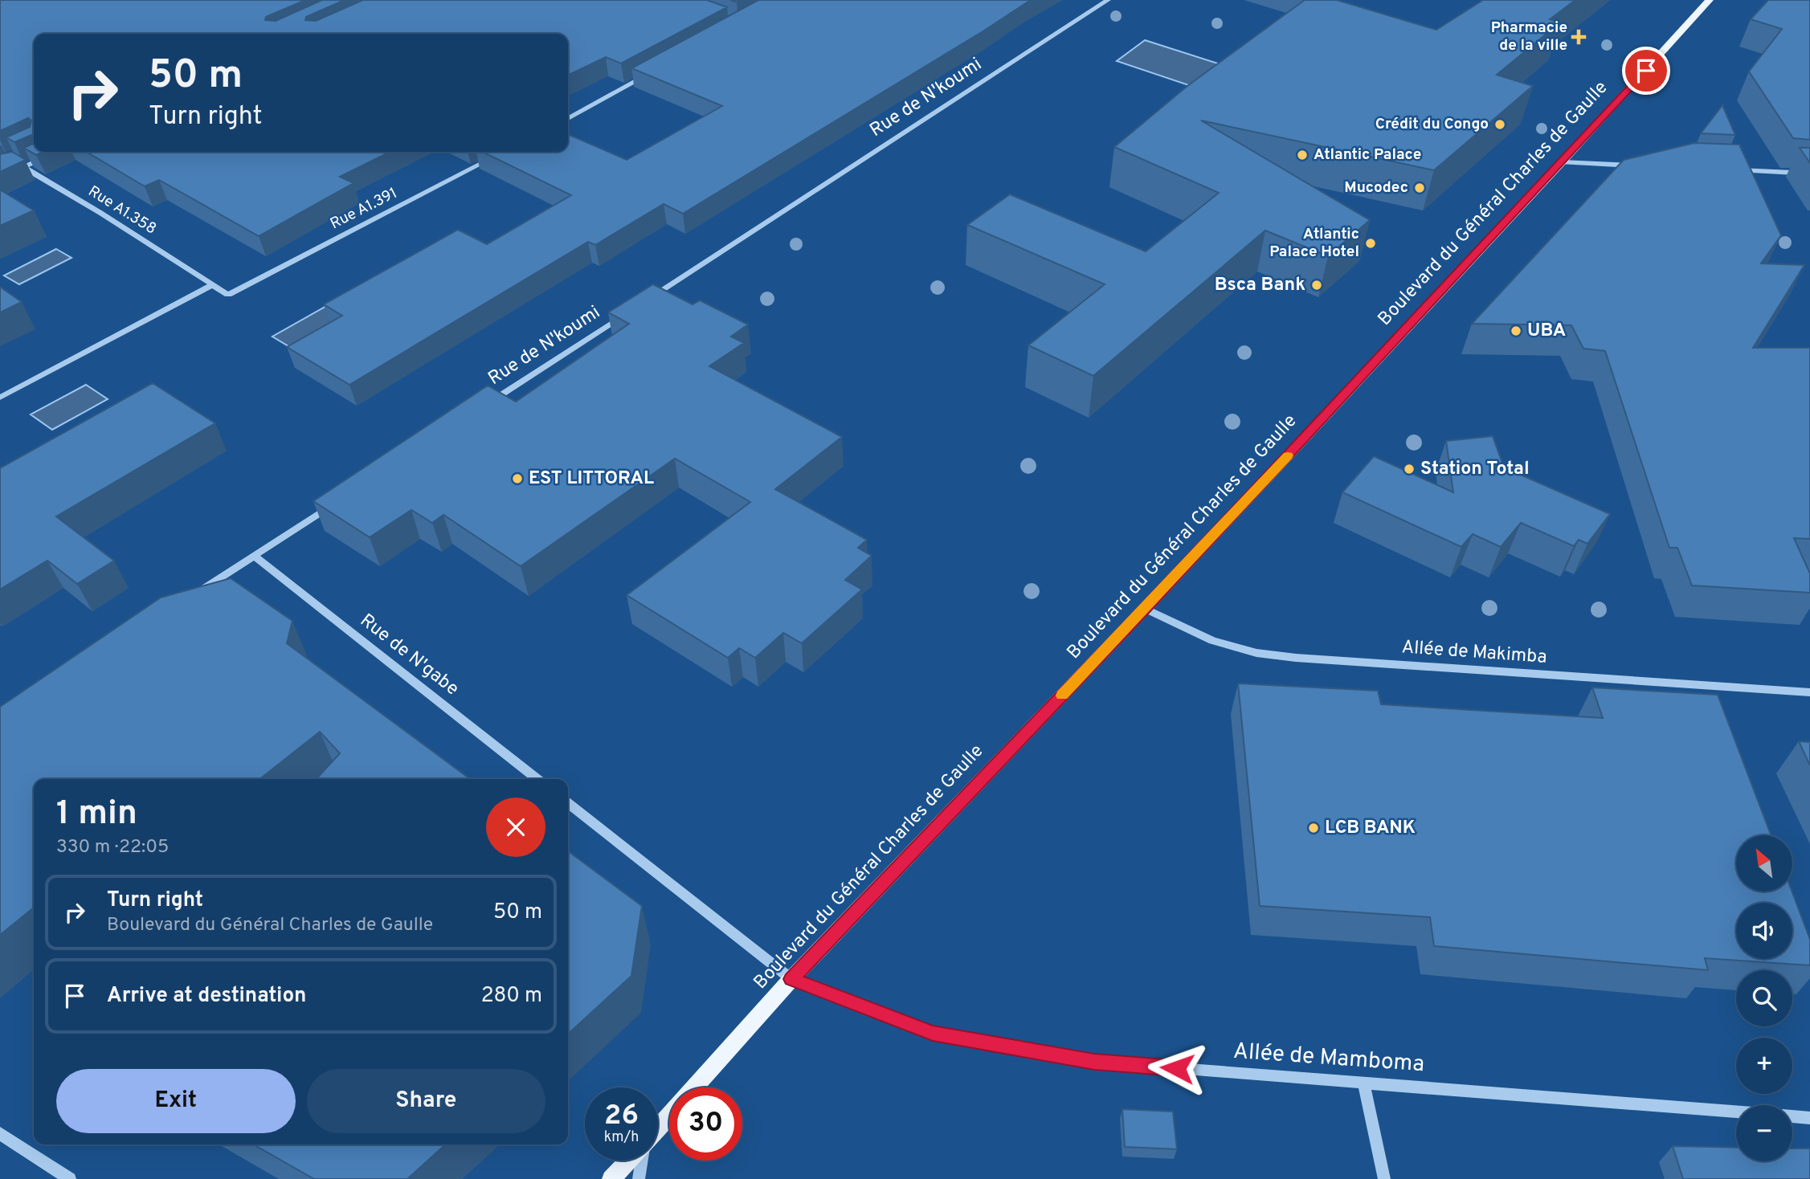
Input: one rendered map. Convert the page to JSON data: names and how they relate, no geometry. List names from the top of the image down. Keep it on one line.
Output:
{"streets":{"main road":["Boulevard du Général Charles de Gaulle"],"street":["Rue de N'koumi","Rue A1.391","Rue A1.358","Allée de Makimba","Rue de N'gabe","Allée de Mamboma"]},"crossings":[["Boulevard du Général Charles de Gaulle","Allée de Makimba"],["Boulevard du Général Charles de Gaulle","Allée de Mamboma"],["Rue A1.391","Rue A1.358"]],"places":{"health":["Pharmacie de la ville"],"other":["Crédit du Congo","Atlantic Palace","Mucodec","Atlantic Palace Hotel","Bsca Bank","UBA","Station Total","EST LITTORAL","LCB BANK"]},"north":"top left","page":{"turn":["50 m","Turn right"],"heading":["1 min","330 m · 22:05"],"map_buttons":["+","−"],"list":[{"name":"Turn right","note":"Boulevard du Général Charles de Gaulle","value":"50 m"},{"name":"Arrive at destination","value":"280 m"}],"buttons":["Exit","Share"],"speed":"26 km/h","limit":"30"}}
